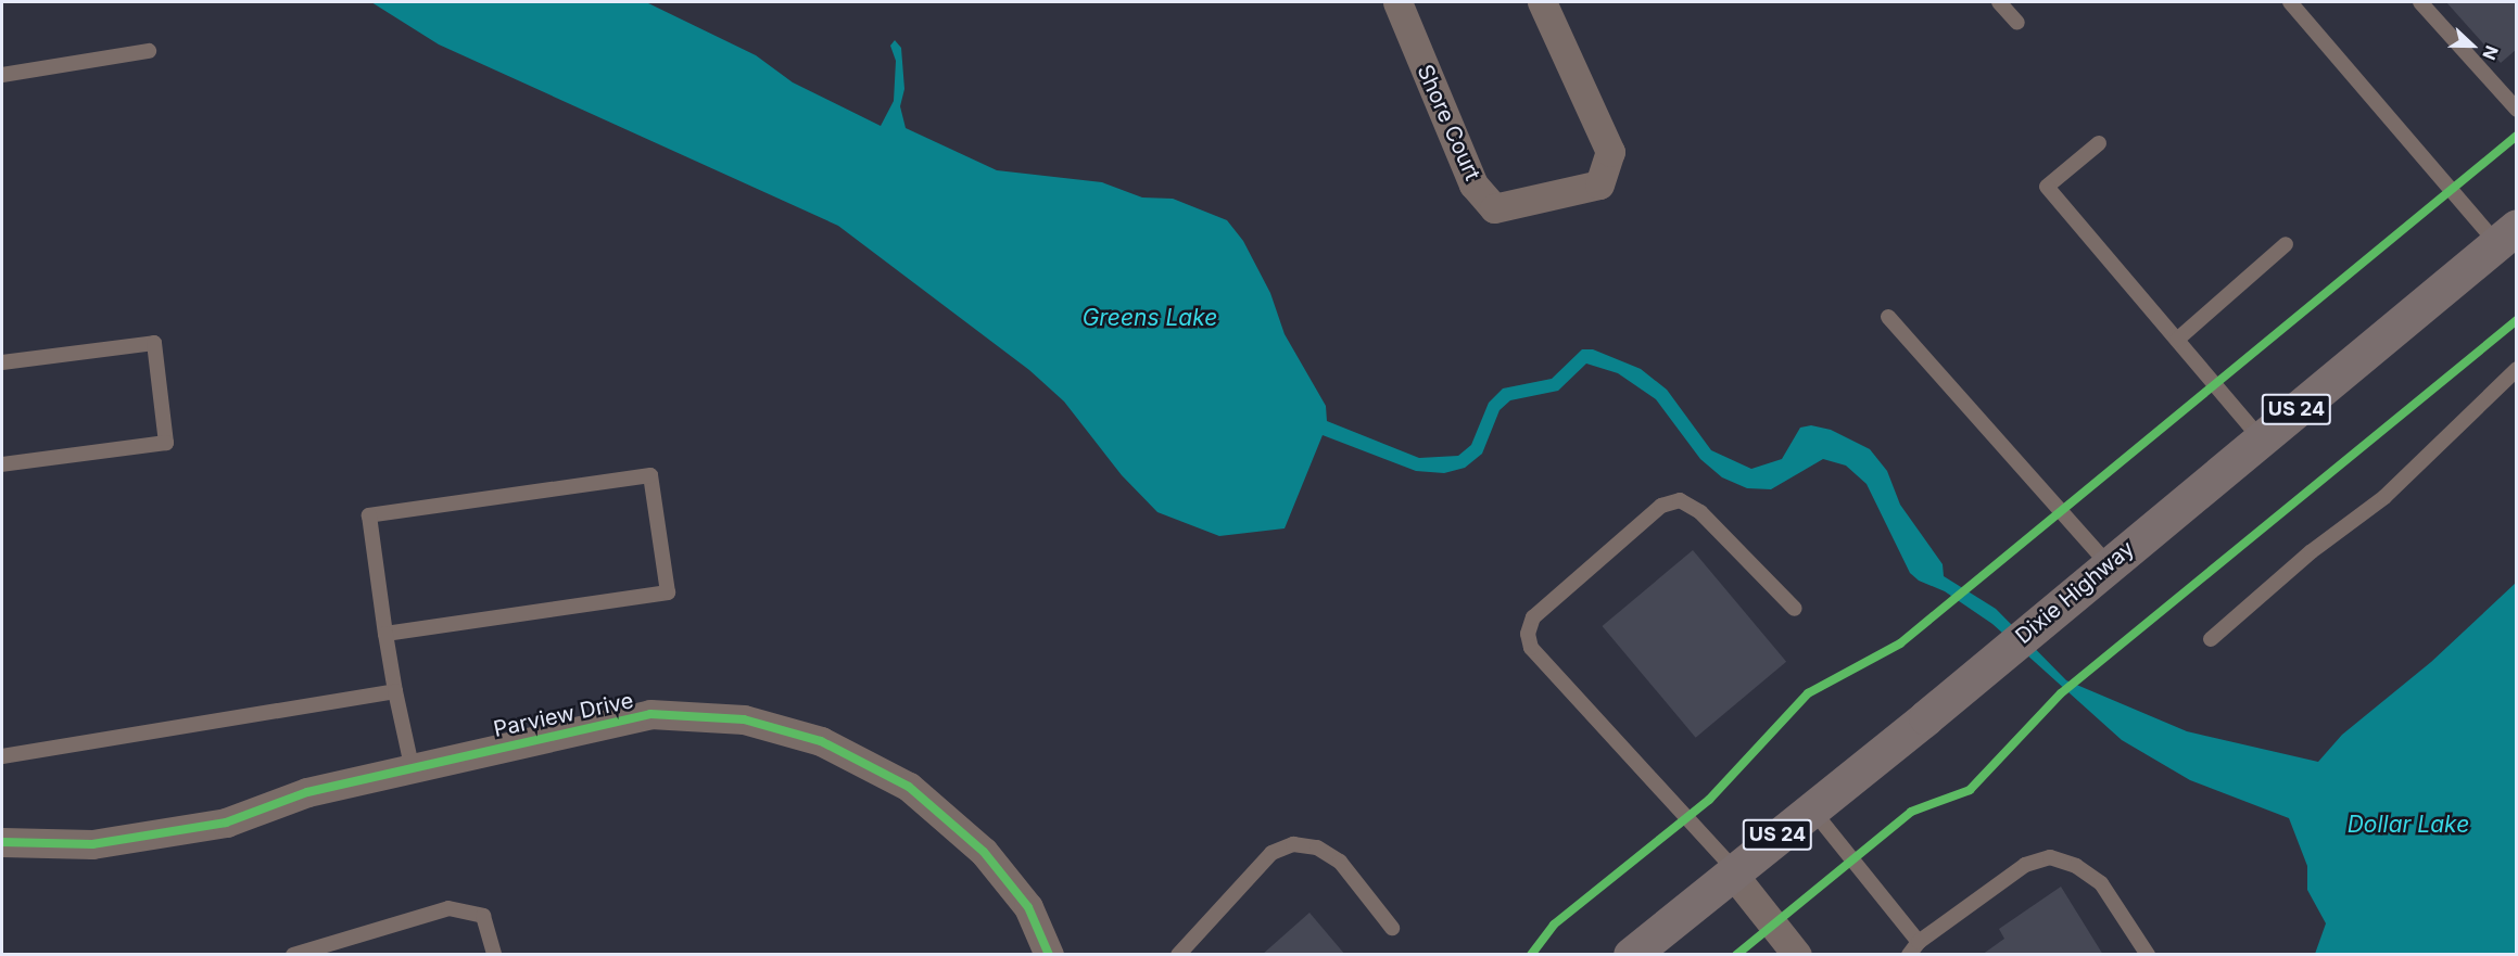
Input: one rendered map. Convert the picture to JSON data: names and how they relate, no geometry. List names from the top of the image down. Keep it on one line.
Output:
{"streets":{"main road":["US 24","Dixie Highway"],"street":["Shore Court","Parview Drive"]},"water":["Greens Lake","Dollar Lake"],"north":"right"}
